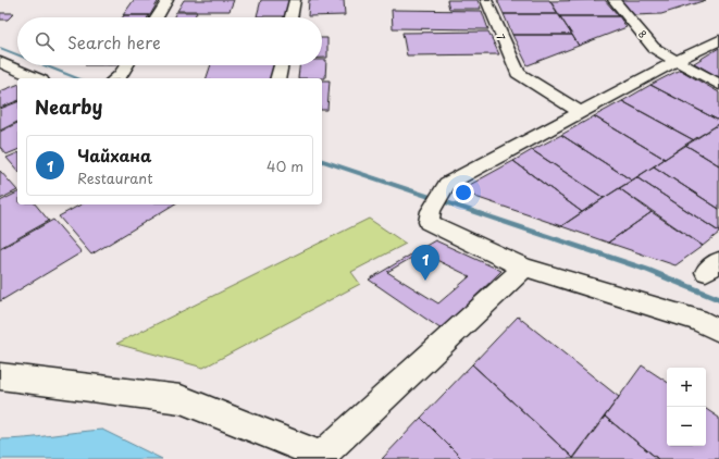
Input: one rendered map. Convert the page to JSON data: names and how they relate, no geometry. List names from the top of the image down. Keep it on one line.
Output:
{"streets":{"street":["8","7"]},"page":{"search":"Search here","heading":"Nearby","list":[{"mark":"1","name":"Чайхана","note":"Restaurant","value":"40 m"}],"pins":"1","map_buttons":["+","−"]}}
